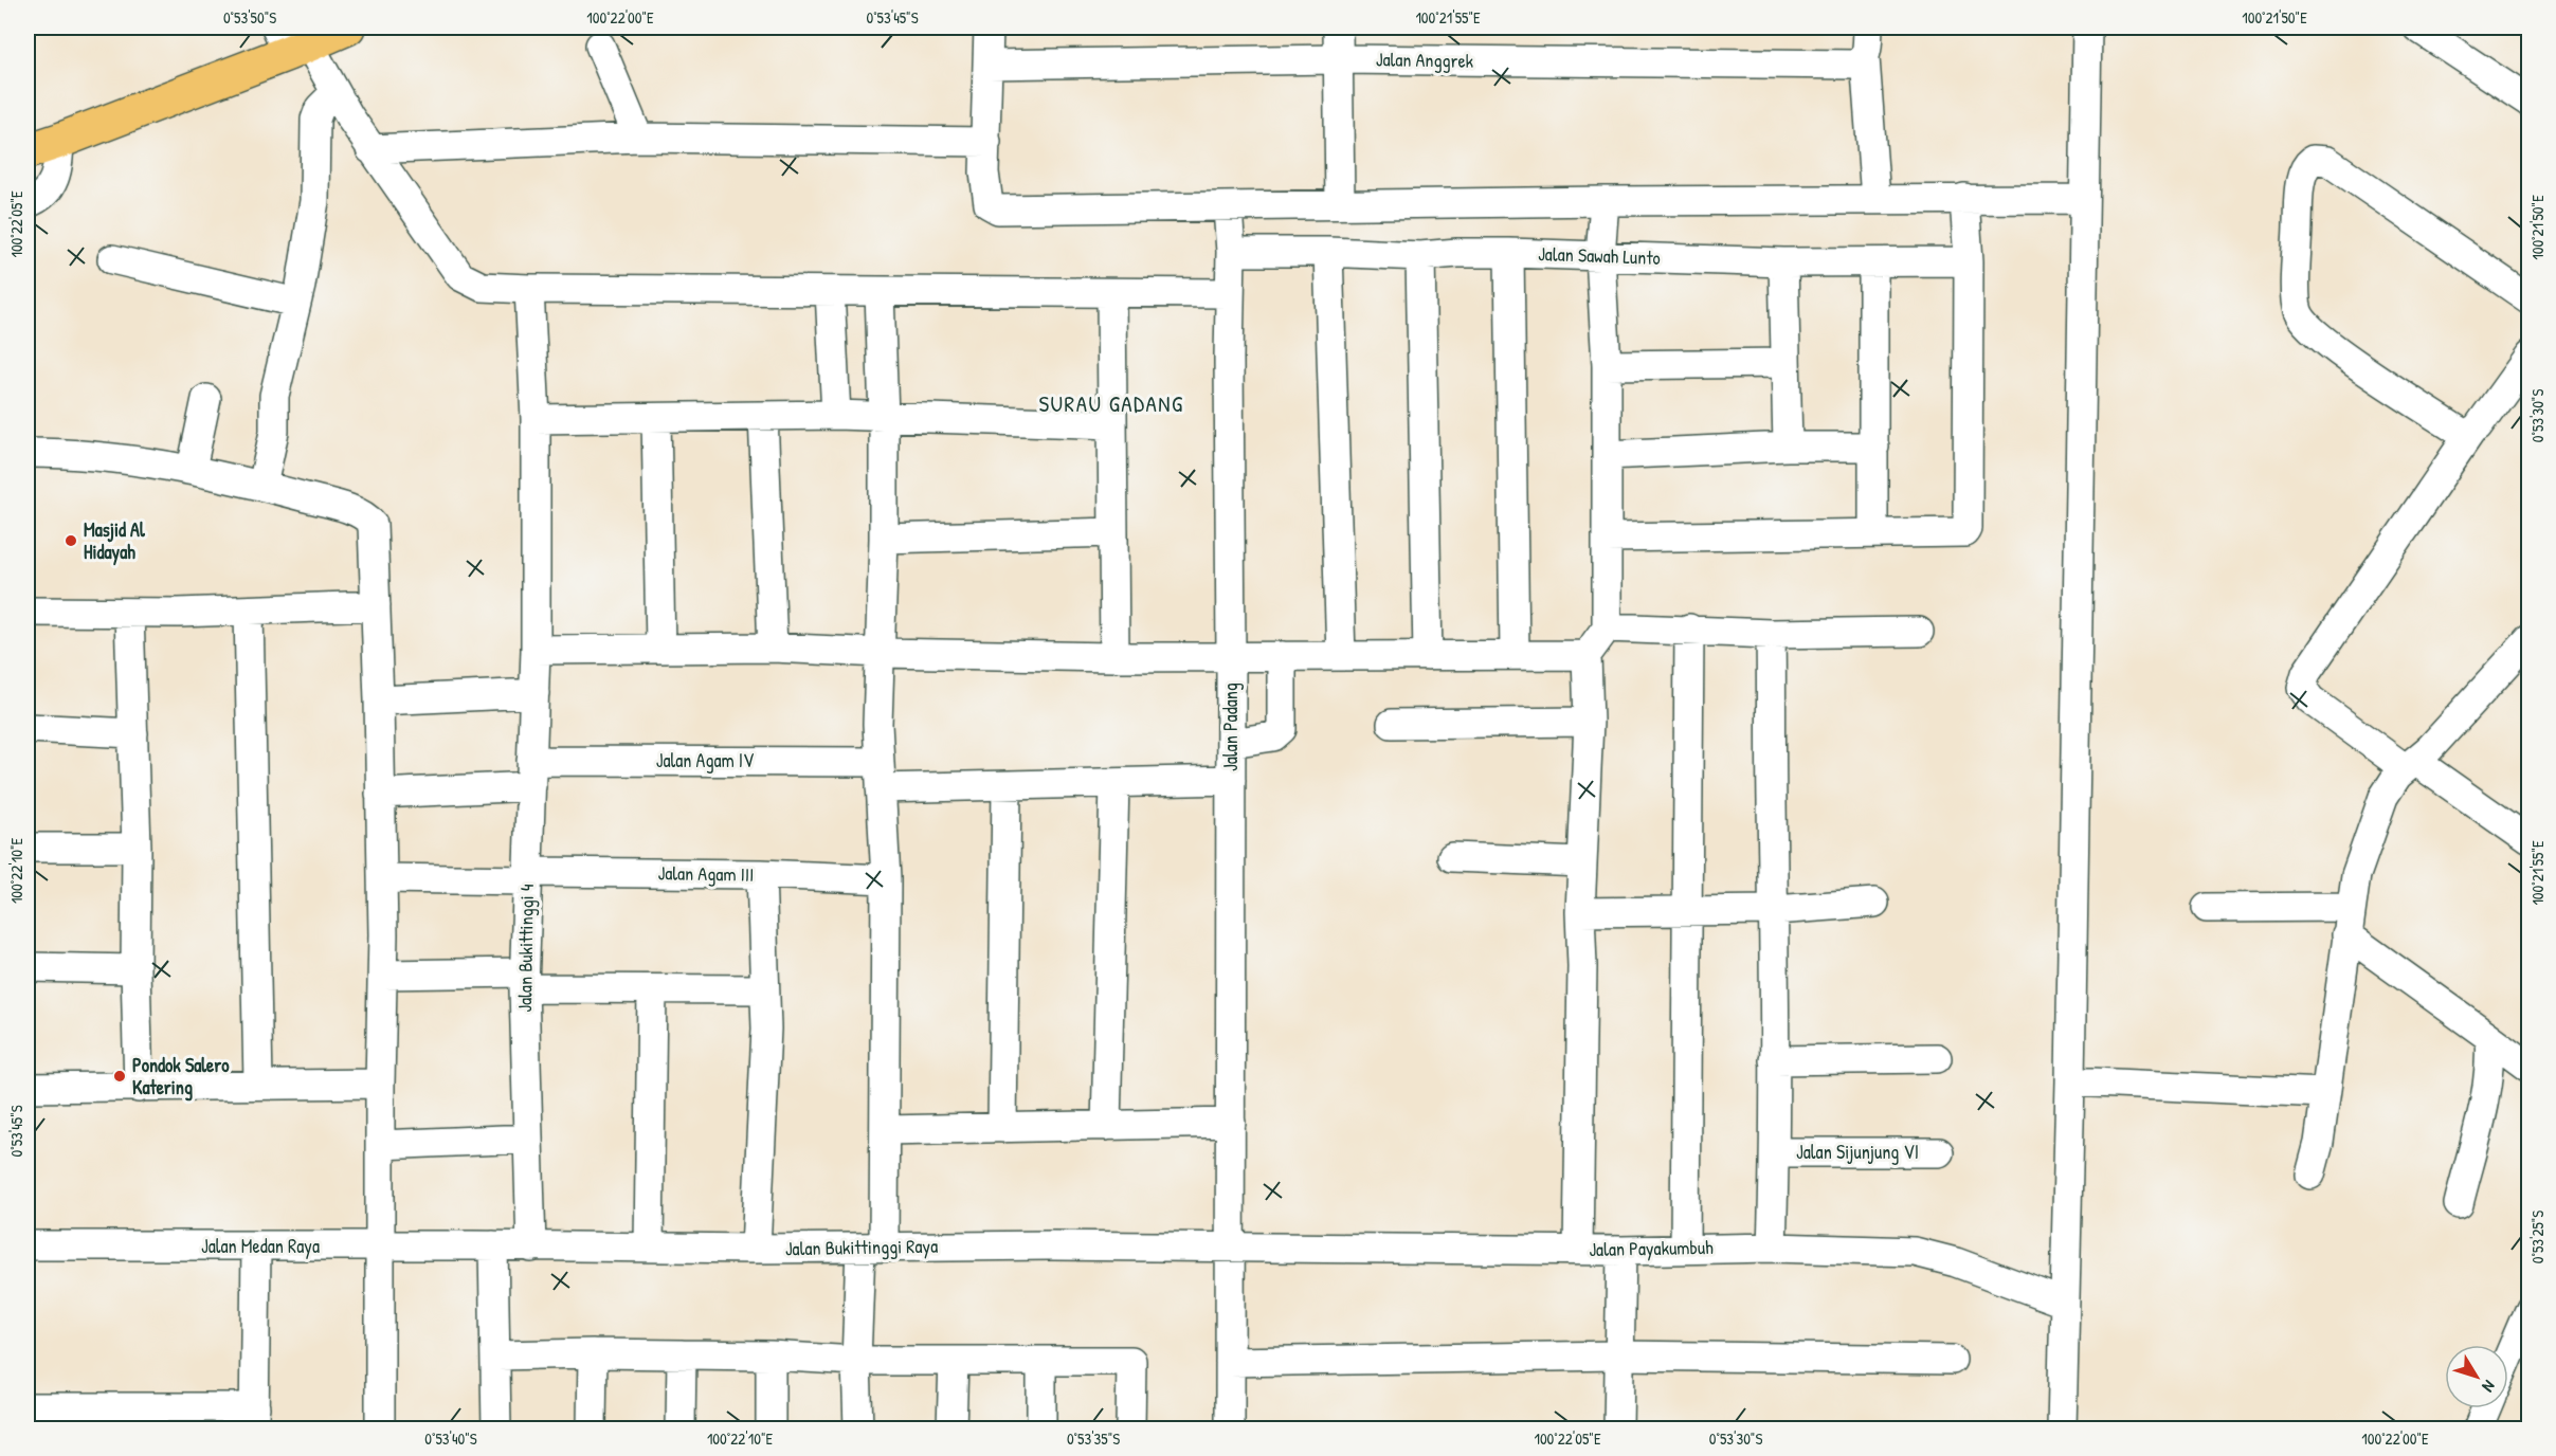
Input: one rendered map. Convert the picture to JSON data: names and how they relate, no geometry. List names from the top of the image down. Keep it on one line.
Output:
{"streets":{"street":["Jalan Anggrek","Jalan Sawah Lunto","Jalan Padang","Jalan Agam IV","Jalan Agam III","Jalan Bukittinggi 4","Jalan Sijunjung VI","Jalan Medan Raya","Jalan Bukittinggi Raya","Jalan Payakumbuh"]},"crossings":[["Jalan Sawah Lunto","Jalan Padang"],["Jalan Padang","Jalan Agam IV"],["Jalan Padang","Jalan Bukittinggi Raya"],["Jalan Padang","Jalan Payakumbuh"],["Jalan Agam IV","Jalan Bukittinggi 4"],["Jalan Agam III","Jalan Bukittinggi 4"],["Jalan Bukittinggi 4","Jalan Bukittinggi Raya"],["Jalan Medan Raya","Jalan Bukittinggi Raya"],["Jalan Bukittinggi Raya","Jalan Payakumbuh"]],"districts":["SURAU GADANG"],"places":["Masjid Al Hidayah","Pondok Salero Katering"],"north":"bottom right","coordinates":["0°53'50\"S","100°22'00\"E","0°53'45\"S","100°21'55\"E","100°21'50\"E","100°22'05\"E","0°53'30\"S","100°22'10\"E","0°53'25\"S","0°53'40\"S","0°53'35\"S"]}
